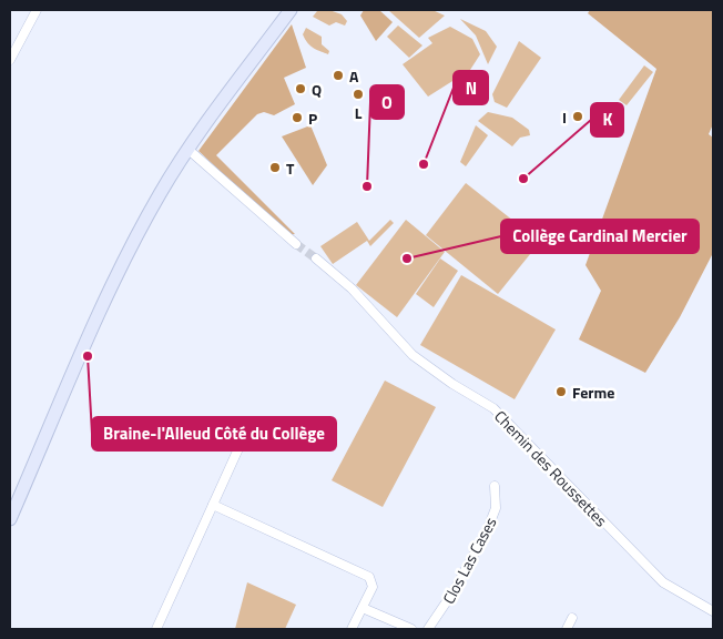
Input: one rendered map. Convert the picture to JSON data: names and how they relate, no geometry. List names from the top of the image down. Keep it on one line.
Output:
{"streets":{"street":["Chemin des Roussettes","Clos Las Cases"]},"places":["A","Q","L","I","P","N","T","K","O","Collège Cardinal Mercier","Braine-l'Alleud Côté du Collège","Ferme"]}
